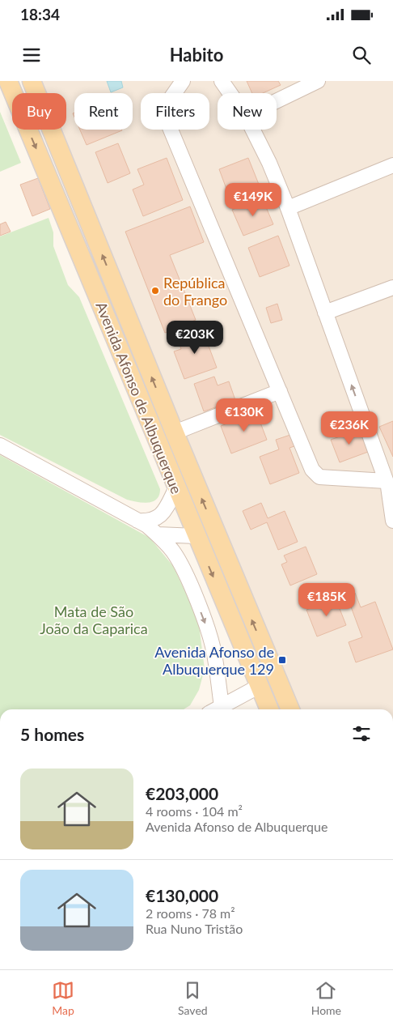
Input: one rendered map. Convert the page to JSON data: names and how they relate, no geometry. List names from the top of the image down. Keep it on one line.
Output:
{"streets":{"main road":["Avenida Afonso de Albuquerque"]},"parks":["Mata de São João da Caparica"],"places":{"other":["República do Frango"],"transit":["Avenida Afonso de Albuquerque 129"]},"page":{"status":"18:34","header":"Habito","chip":["Buy","Rent","Filters","New"],"price":["€149K","€203K","€130K","€236K","€185K"],"heading":"5 homes","list":[{"name":"€203,000","note":"4 rooms · 104 m² · Avenida Afonso de Albuquerque"},{"name":"€130,000","note":"2 rooms · 78 m² · Rua Nuno Tristão"}],"tabs":["Map","Saved","Home"]}}
